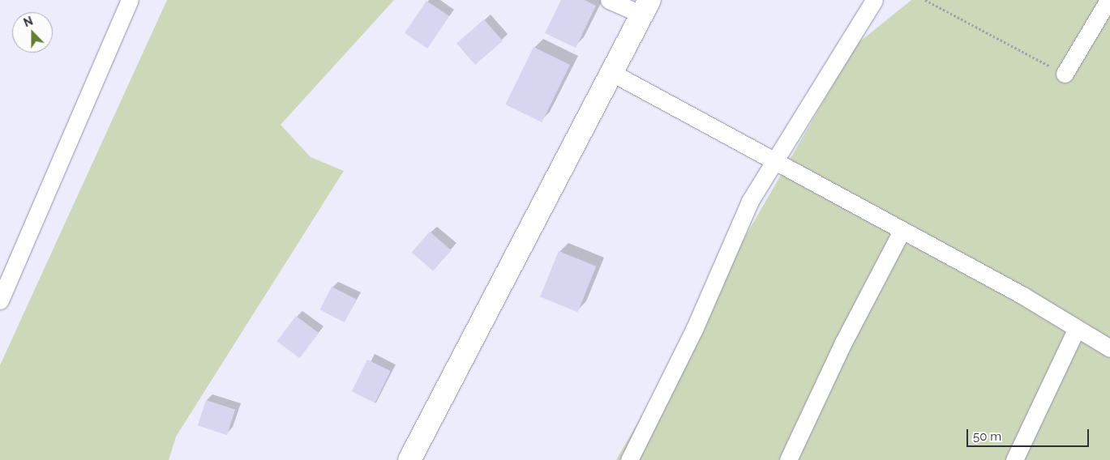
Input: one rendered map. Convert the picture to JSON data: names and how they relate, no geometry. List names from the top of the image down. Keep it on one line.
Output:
{"scale_bar":"50 m","north":"top"}
